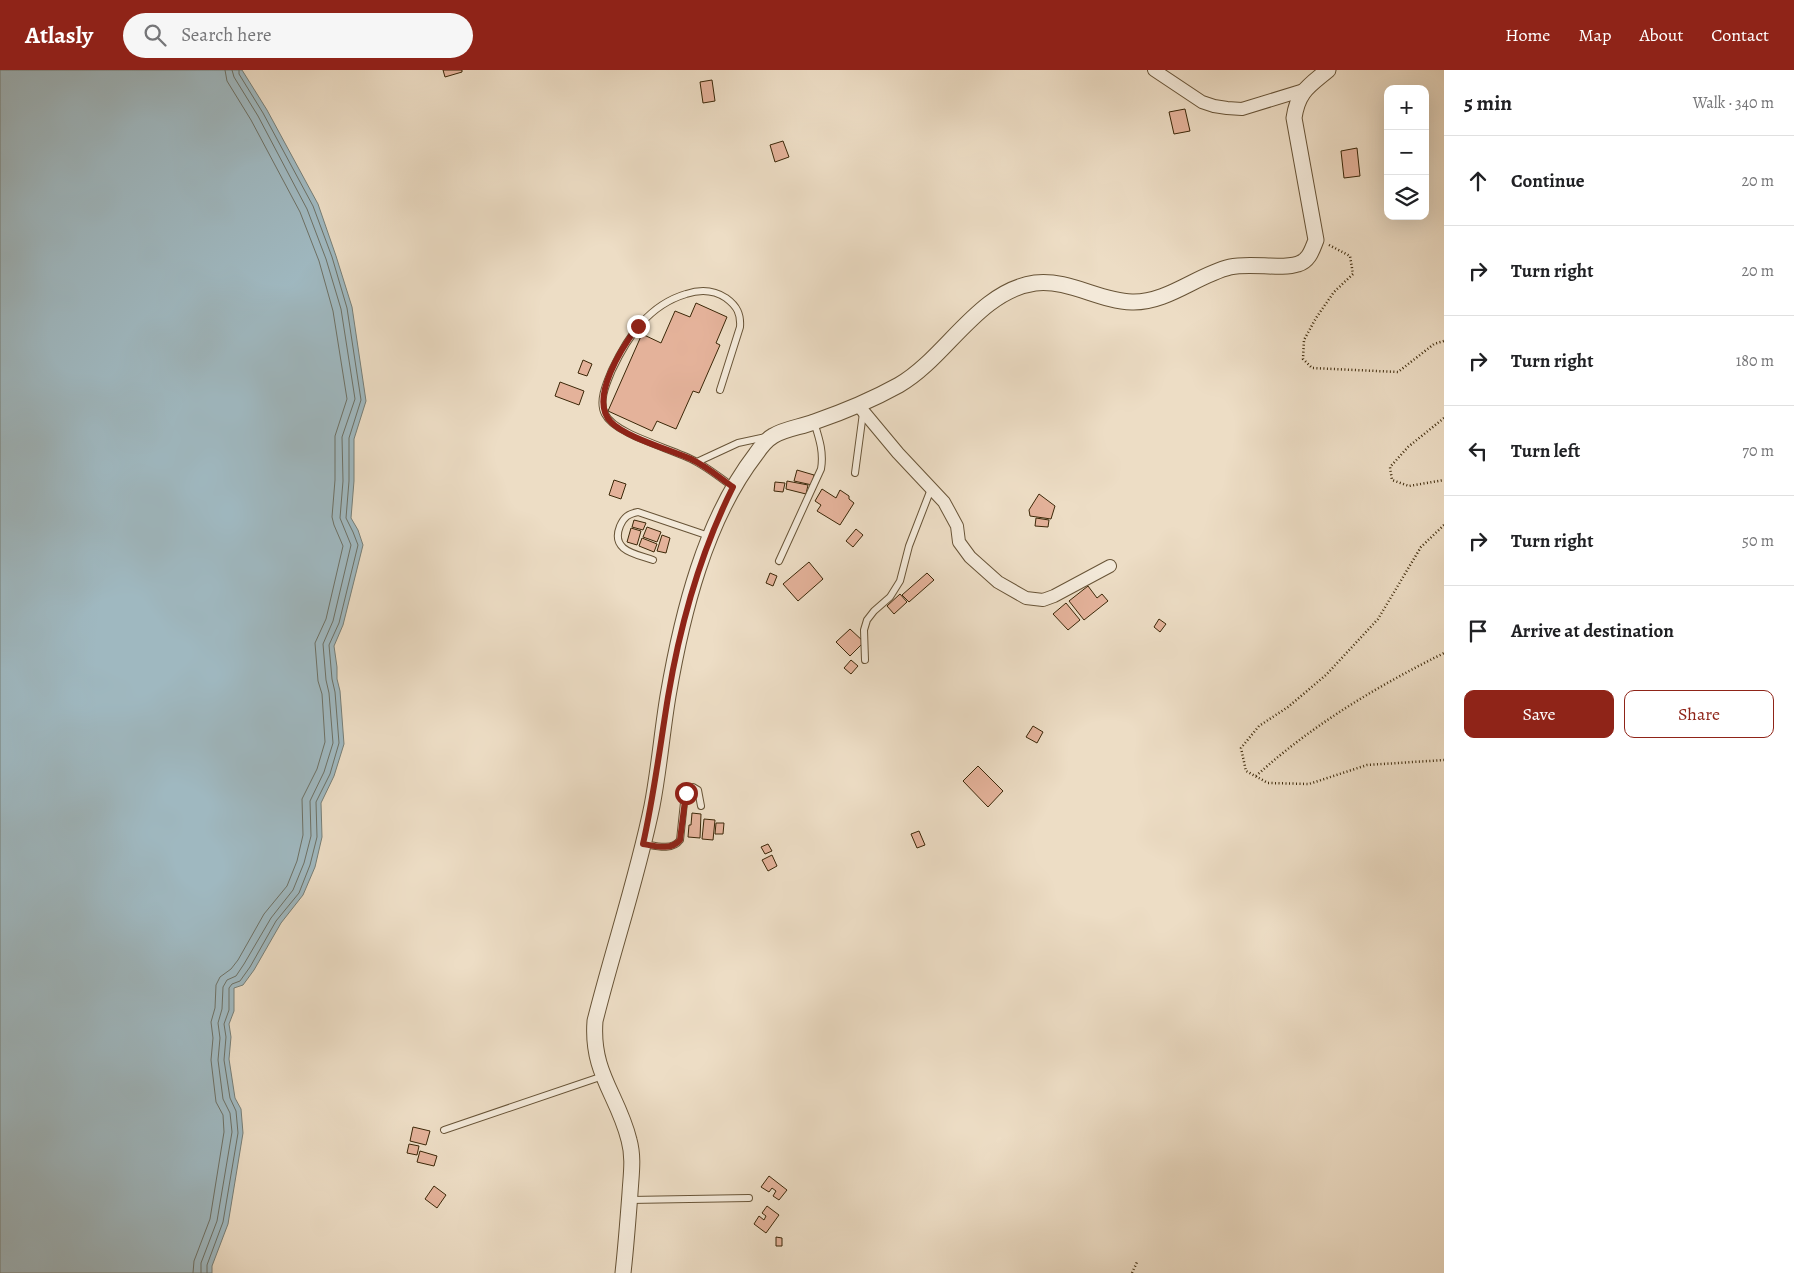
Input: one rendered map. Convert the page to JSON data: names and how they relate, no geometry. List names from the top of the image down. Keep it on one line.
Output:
{"page":{"header":"Atlasly","search":"Search here","nav":["Home","Map","About","Contact"],"heading":["5 min","Walk · 340 m"],"map_buttons":["+","−"],"list":[["Continue","20 m"],["Turn right","20 m"],["Turn right","180 m"],["Turn left","70 m"],["Turn right","50 m"],"Arrive at destination"],"buttons":["Save","Share"]}}
